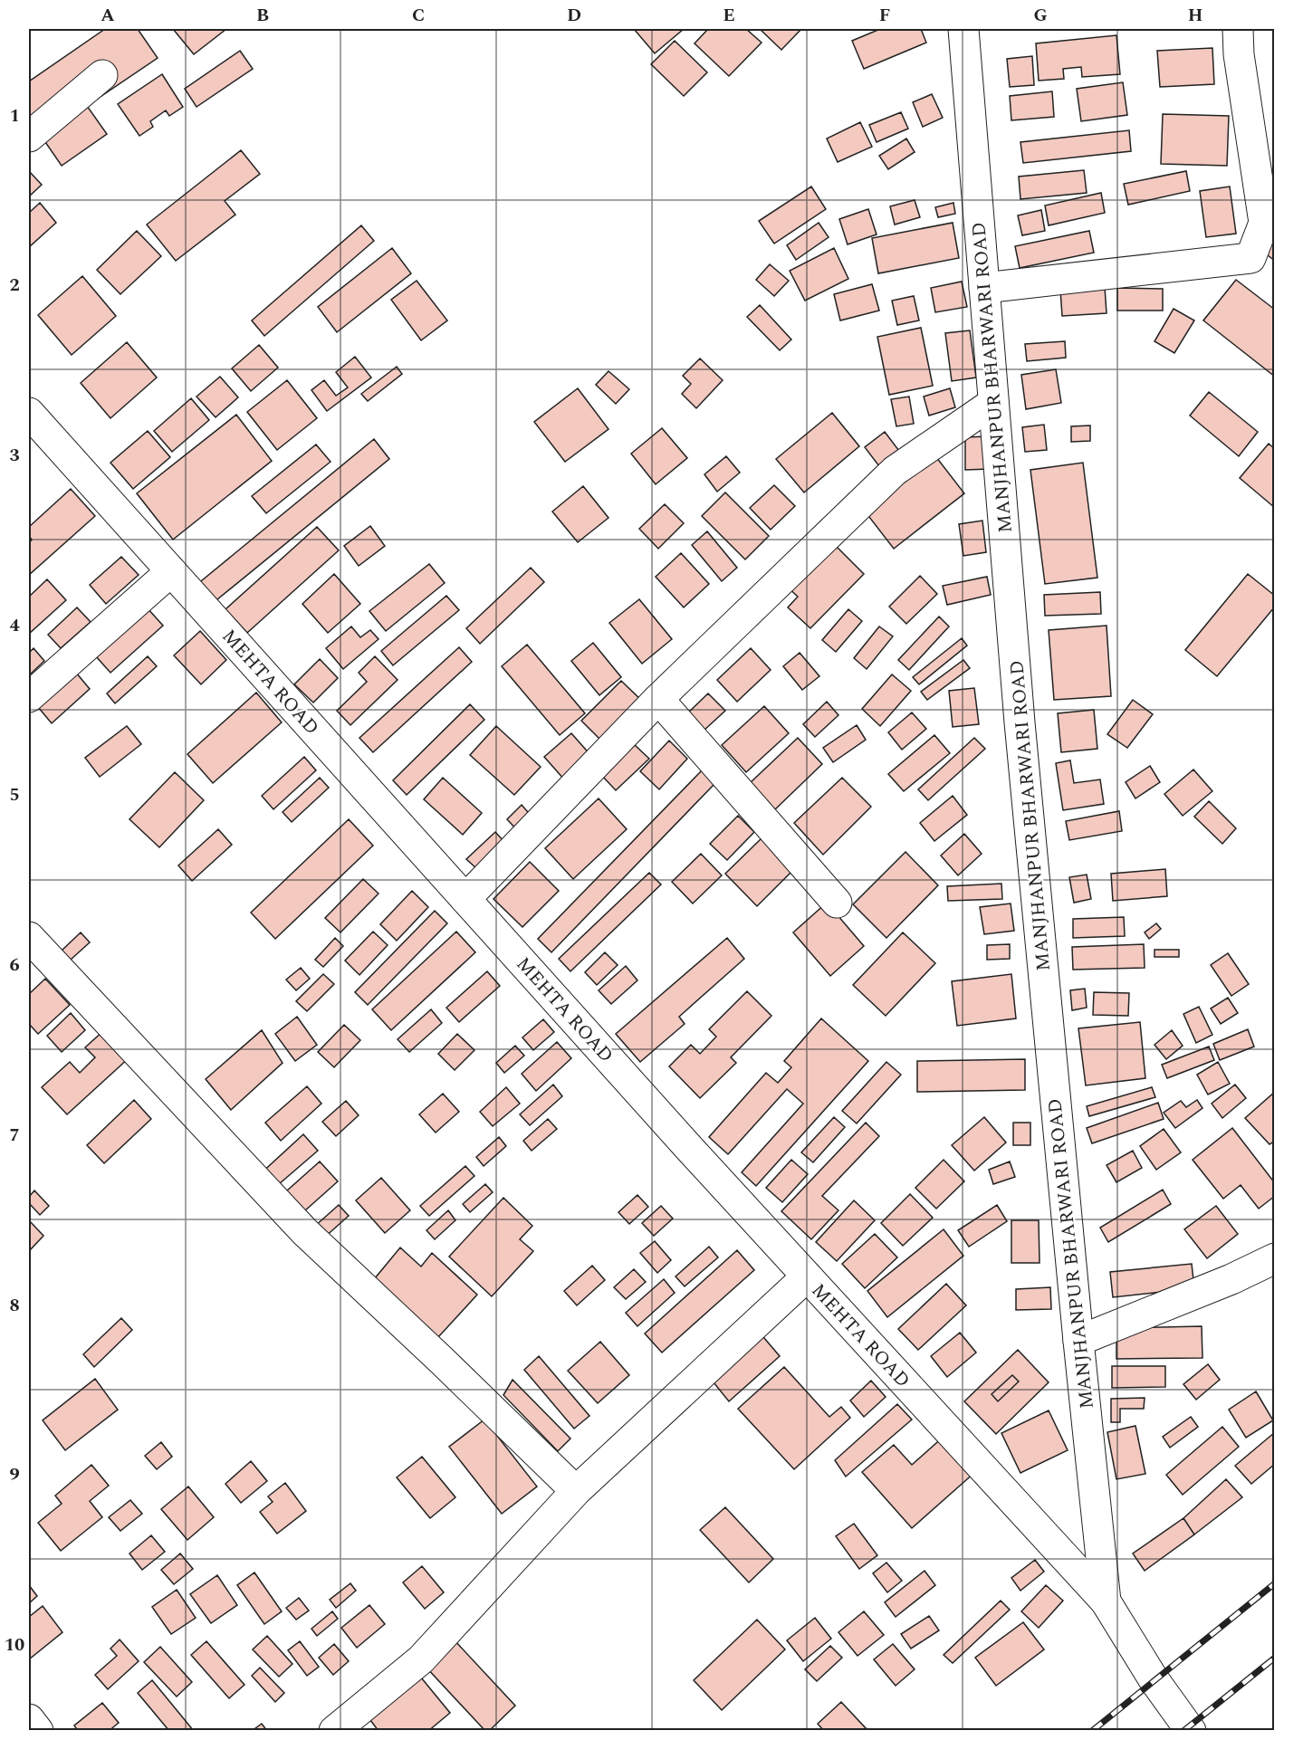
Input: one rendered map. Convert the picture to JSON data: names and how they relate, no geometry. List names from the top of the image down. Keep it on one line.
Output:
{"streets":{"street":["MANJHANPUR BHARWARI ROAD","MEHTA ROAD"]},"crossings":[["MANJHANPUR BHARWARI ROAD","MEHTA ROAD"]],"grid":{"columns":["A","B","C","D","E","F","G","H"],"rows":["1","2","3","4","5","6","7","8","9","10"]}}
